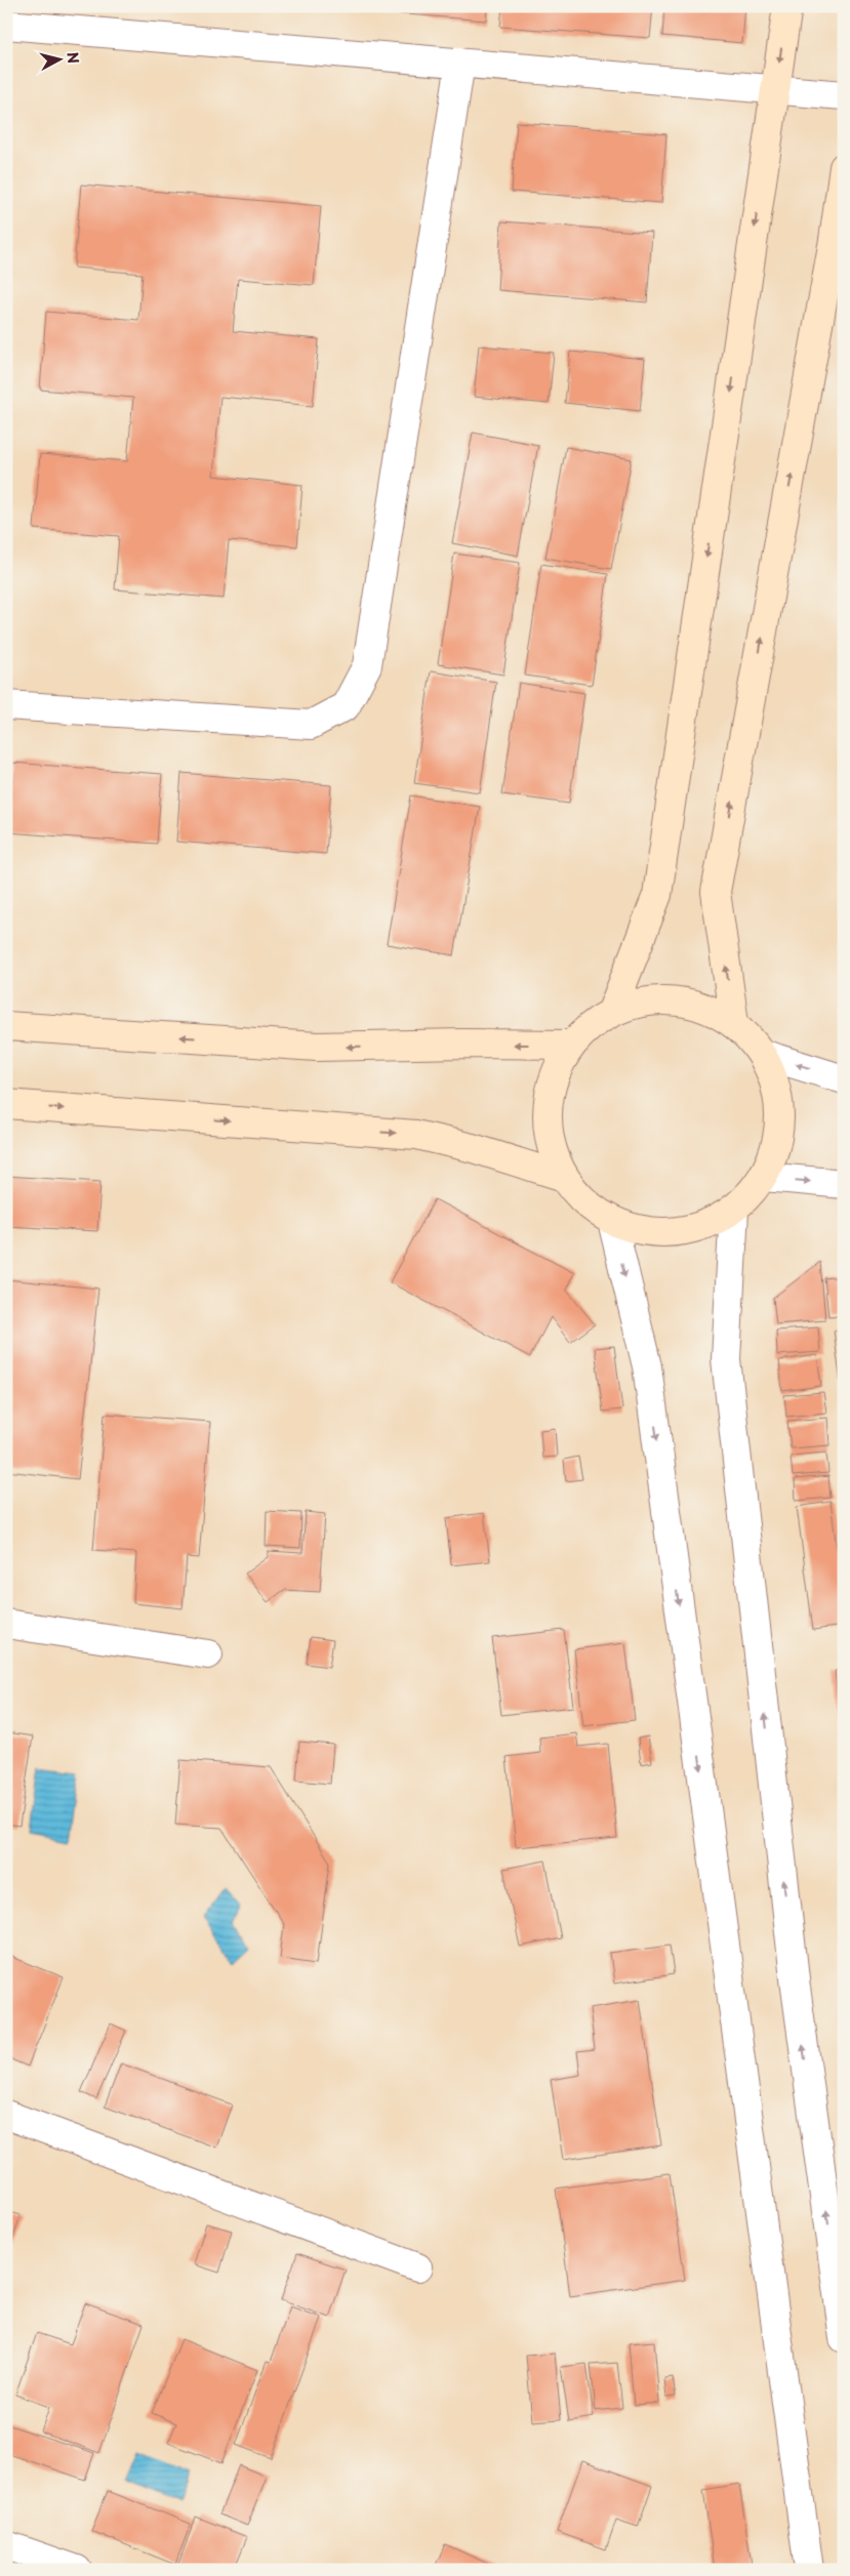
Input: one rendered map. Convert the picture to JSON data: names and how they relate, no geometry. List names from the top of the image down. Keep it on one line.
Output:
{"north":"right"}
